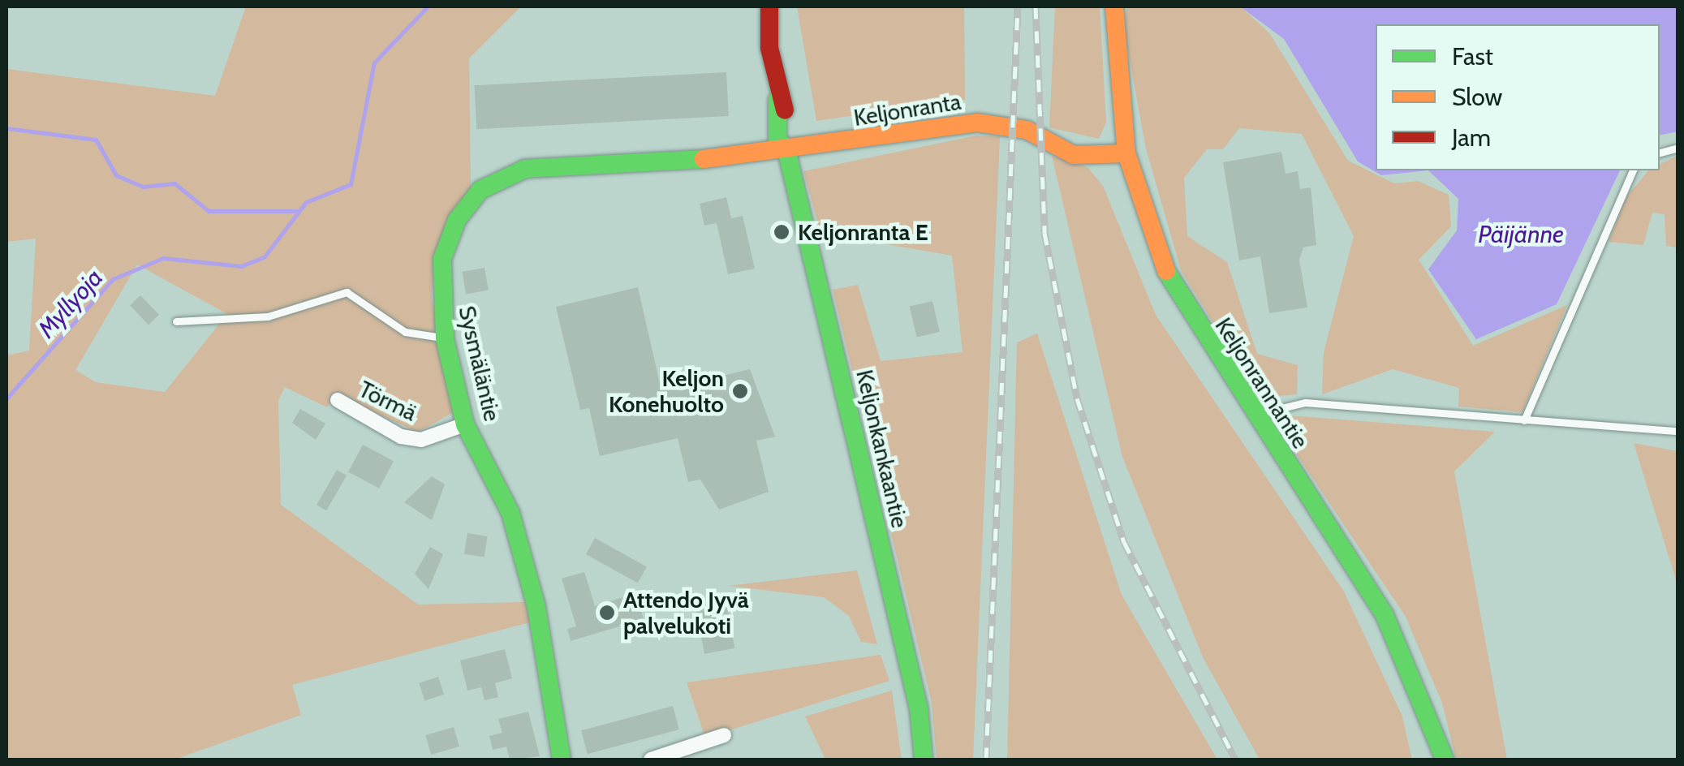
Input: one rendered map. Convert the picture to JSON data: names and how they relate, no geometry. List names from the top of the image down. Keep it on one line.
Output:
{"streets":{"street":["Keljonranta","Sysmäläntie","Keljonrannantie","Törmä","Keljonkankaantie"]},"crossings":[["Keljonranta","Sysmäläntie"],["Keljonranta","Keljonrannantie"],["Keljonranta","Keljonkankaantie"],["Sysmäläntie","Törmä"],["Sysmäläntie","Keljonkankaantie"]],"water":["Päijänne","Myllyoja"],"places":["Keljonranta E","Keljon Konehuolto","Attendo Jyvä palvelukoti"],"legend":["Fast","Slow","Jam"]}
